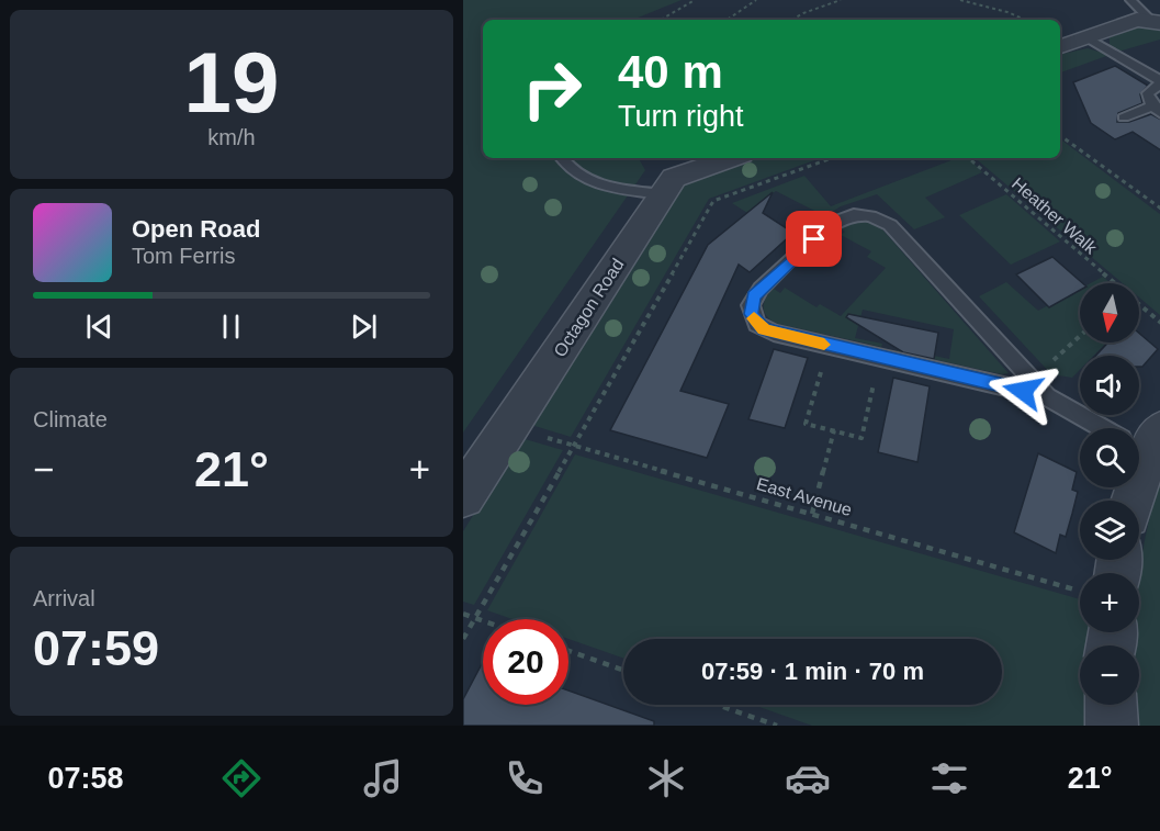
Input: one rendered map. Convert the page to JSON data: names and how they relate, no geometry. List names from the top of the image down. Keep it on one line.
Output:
{"streets":{"street":["Octagon Road"],"path":["Heather Walk","East Avenue"]},"crossings":[["Octagon Road","East Avenue"]],"north":"bottom","page":{"tile":[["19","km/h"],"Climate",["Arrival","07:59"]],"turn":["40 m","Turn right"],"song":["Open Road","Tom Ferris"],"map_buttons":["+","−"],"heat":["−","21°","+"],"limit":"20","trip":"07:59 · 1 min · 70 m","tabs":["07:58","21°"]}}
